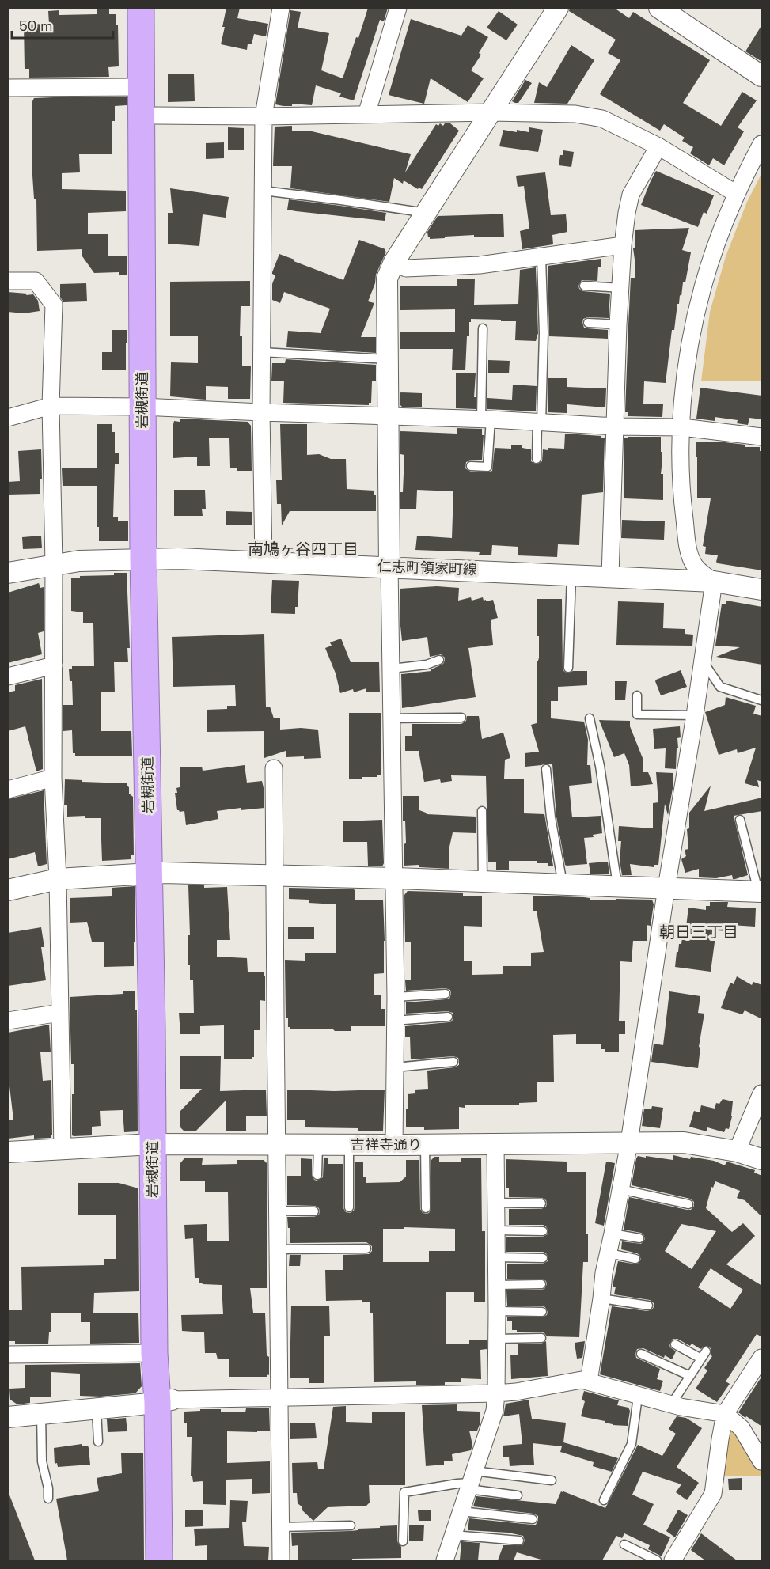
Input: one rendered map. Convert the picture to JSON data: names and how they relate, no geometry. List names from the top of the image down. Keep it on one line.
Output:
{"streets":{"highway":["岩槻街道"],"street":["仁志町領家町線","吉祥寺通り"]},"crossings":[["岩槻街道","仁志町領家町線"],["岩槻街道","吉祥寺通り"]],"districts":["南鳩ヶ谷四丁目","朝日三丁目"],"scale_bar":"50 m"}
